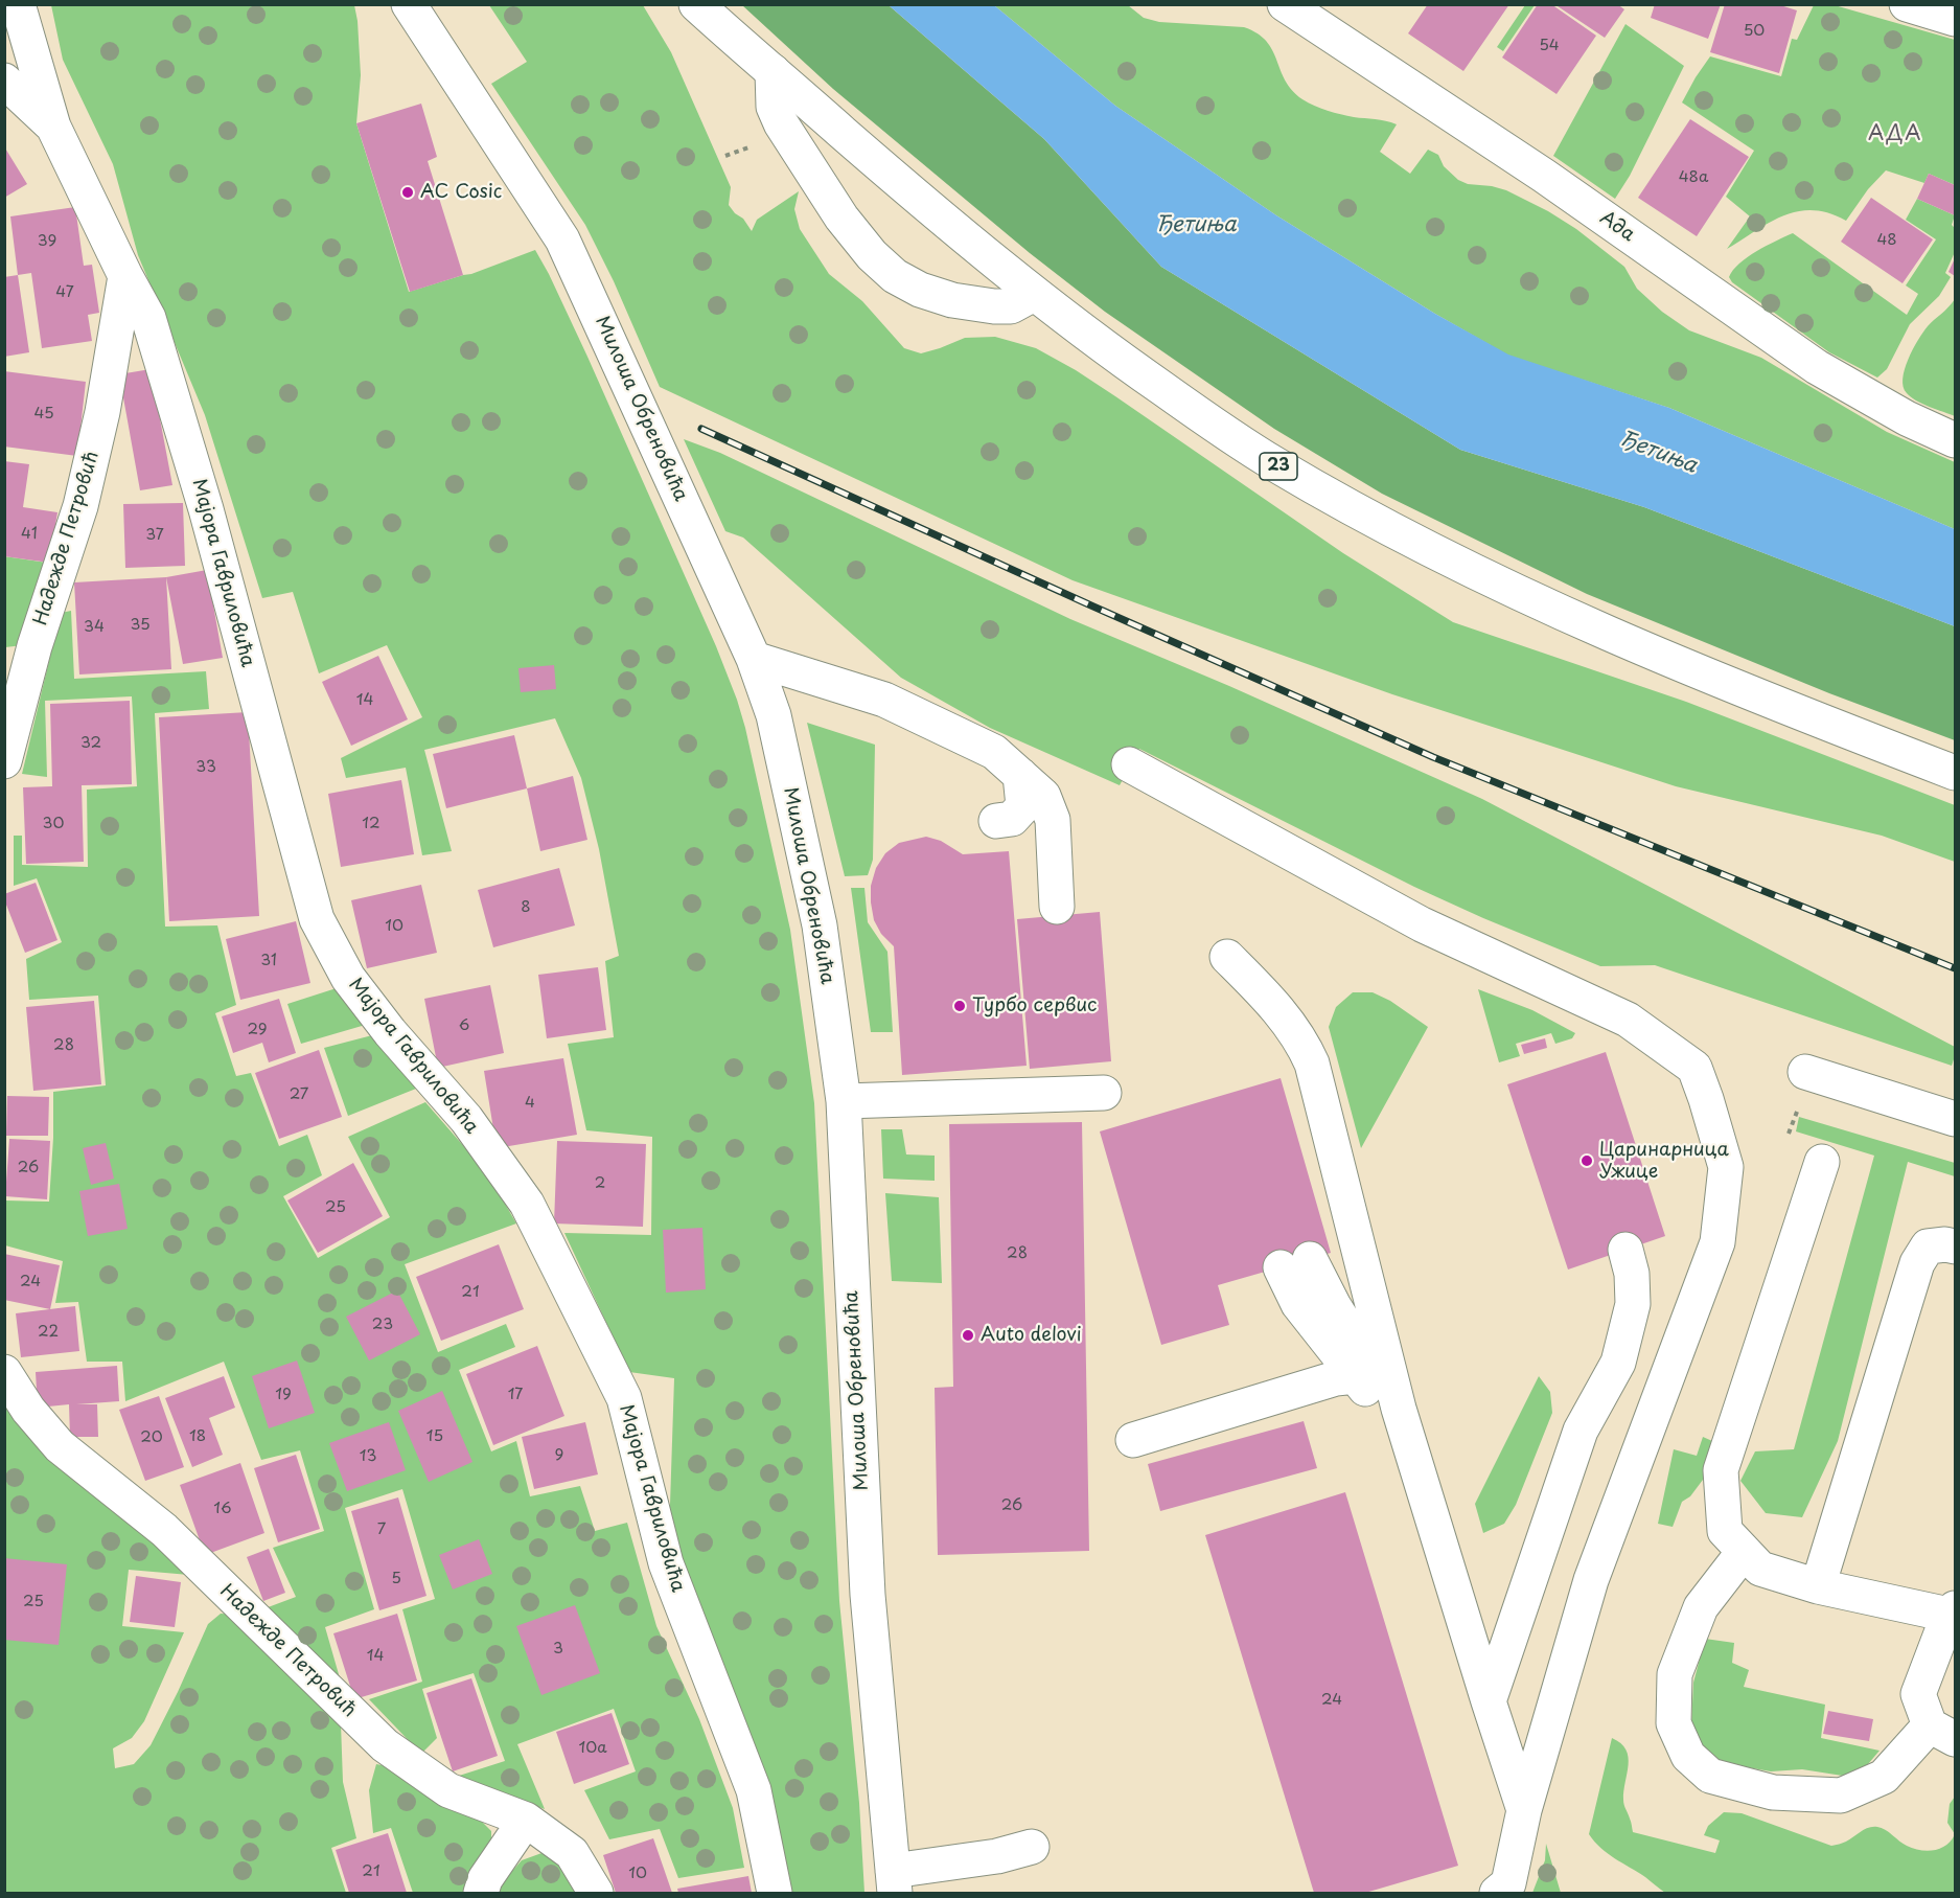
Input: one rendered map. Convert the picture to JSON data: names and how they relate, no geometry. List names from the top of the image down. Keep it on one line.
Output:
{"streets":{"street":["Ада","Милоша Обреновића","23","Надежде Петровић","Мајора Гавриловића"]},"crossings":[["Надежде Петровић","Мајора Гавриловића"]],"districts":["АДА"],"water":["Ђетиња"],"places":["AC Cosic","Турбо сервис","Царинарница Ужице","Auto delovi"],"house_numbers":["50","54","48a","48","39","47","45","41","37","35","34","14","32","33","30","12","8","10","31","6","29","28","27","4","26","2","25","28","24","21","23","22","19","17","18","15","20","9","13","26","16","7","5","25","3","14","24","10a","21","10"]}
